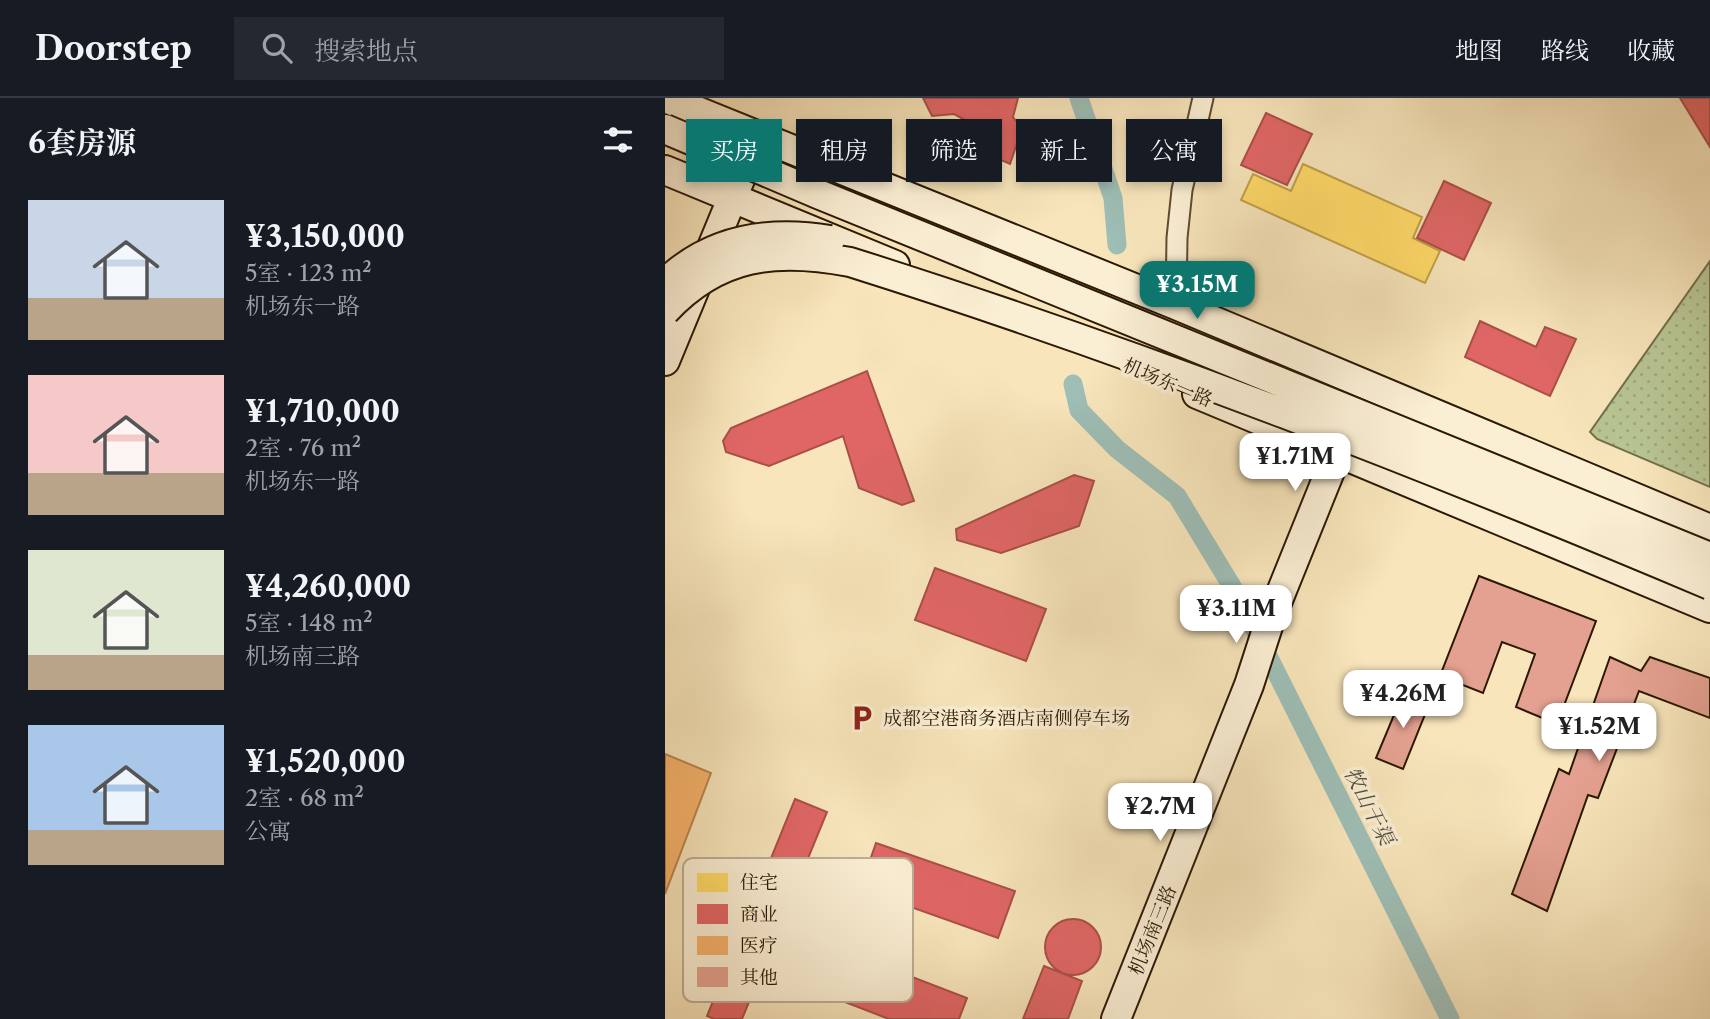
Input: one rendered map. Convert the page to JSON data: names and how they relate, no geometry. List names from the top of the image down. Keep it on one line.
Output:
{"streets":{"street":["机场东一路","机场南三路"]},"crossings":[["机场东一路","机场南三路"]],"water":["牧山干渠"],"places":{"parking":["成都空港商务酒店南侧停车场"]},"legend":["住宅","商业","医疗","其他"],"page":{"header":"Doorstep","search":"搜索地点","nav":["地图","路线","收藏"],"heading":"6套房源","chip":["买房","租房","筛选","新上","公寓"],"list":[{"name":"¥3,150,000","note":"5室 · 123 m² · 机场东一路"},{"name":"¥1,710,000","note":"2室 · 76 m² · 机场东一路"},{"name":"¥4,260,000","note":"5室 · 148 m² · 机场南三路"},{"name":"¥1,520,000","note":"2室 · 68 m² · 公寓"}],"price":["¥3.15M","¥1.71M","¥3.11M","¥4.26M","¥1.52M","¥2.7M"]}}
